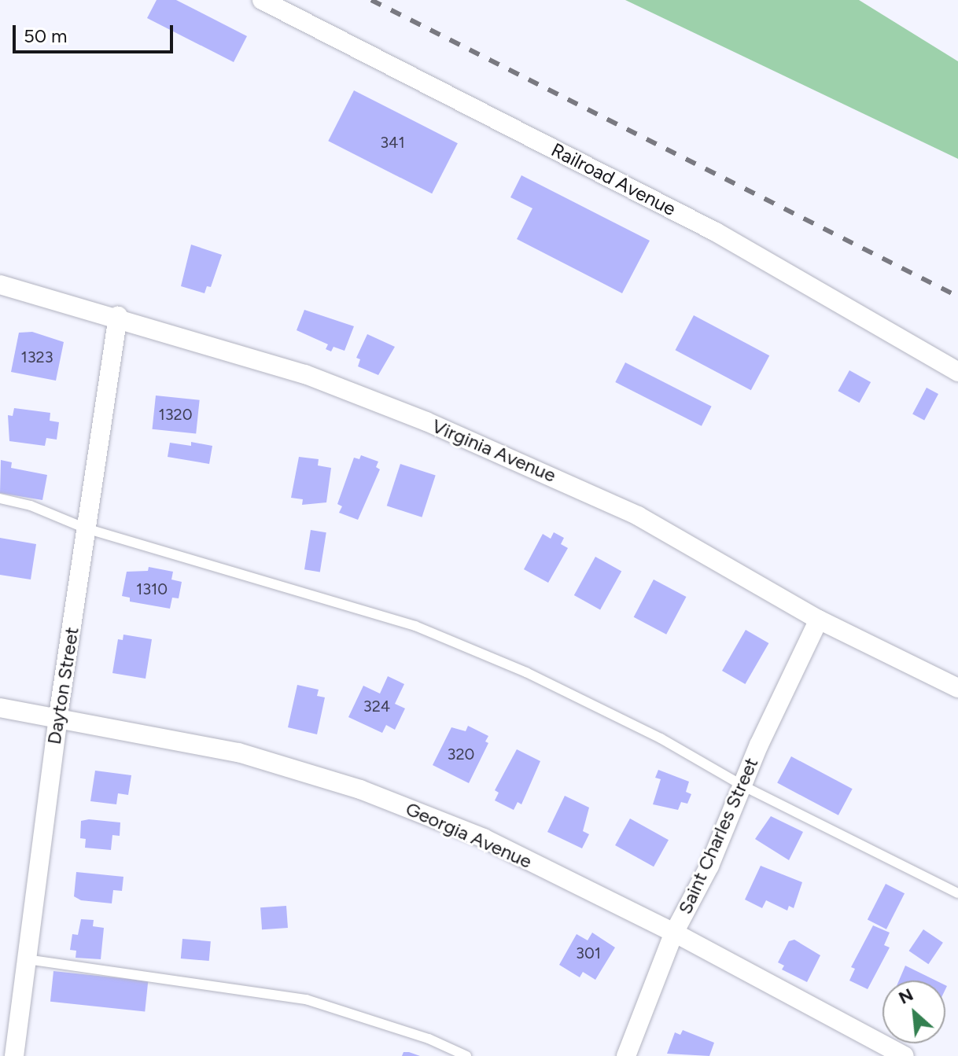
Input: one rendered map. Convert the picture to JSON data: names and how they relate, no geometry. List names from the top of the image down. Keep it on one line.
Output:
{"streets":{"street":["Railroad Avenue","Virginia Avenue","Dayton Street","Georgia Avenue","Saint Charles Street"]},"crossings":[["Virginia Avenue","Dayton Street"],["Virginia Avenue","Saint Charles Street"],["Dayton Street","Georgia Avenue"],["Georgia Avenue","Saint Charles Street"]],"house_numbers":["341","1323","1320","1310","324","320","301"],"scale_bar":"50 m","north":"top left"}
